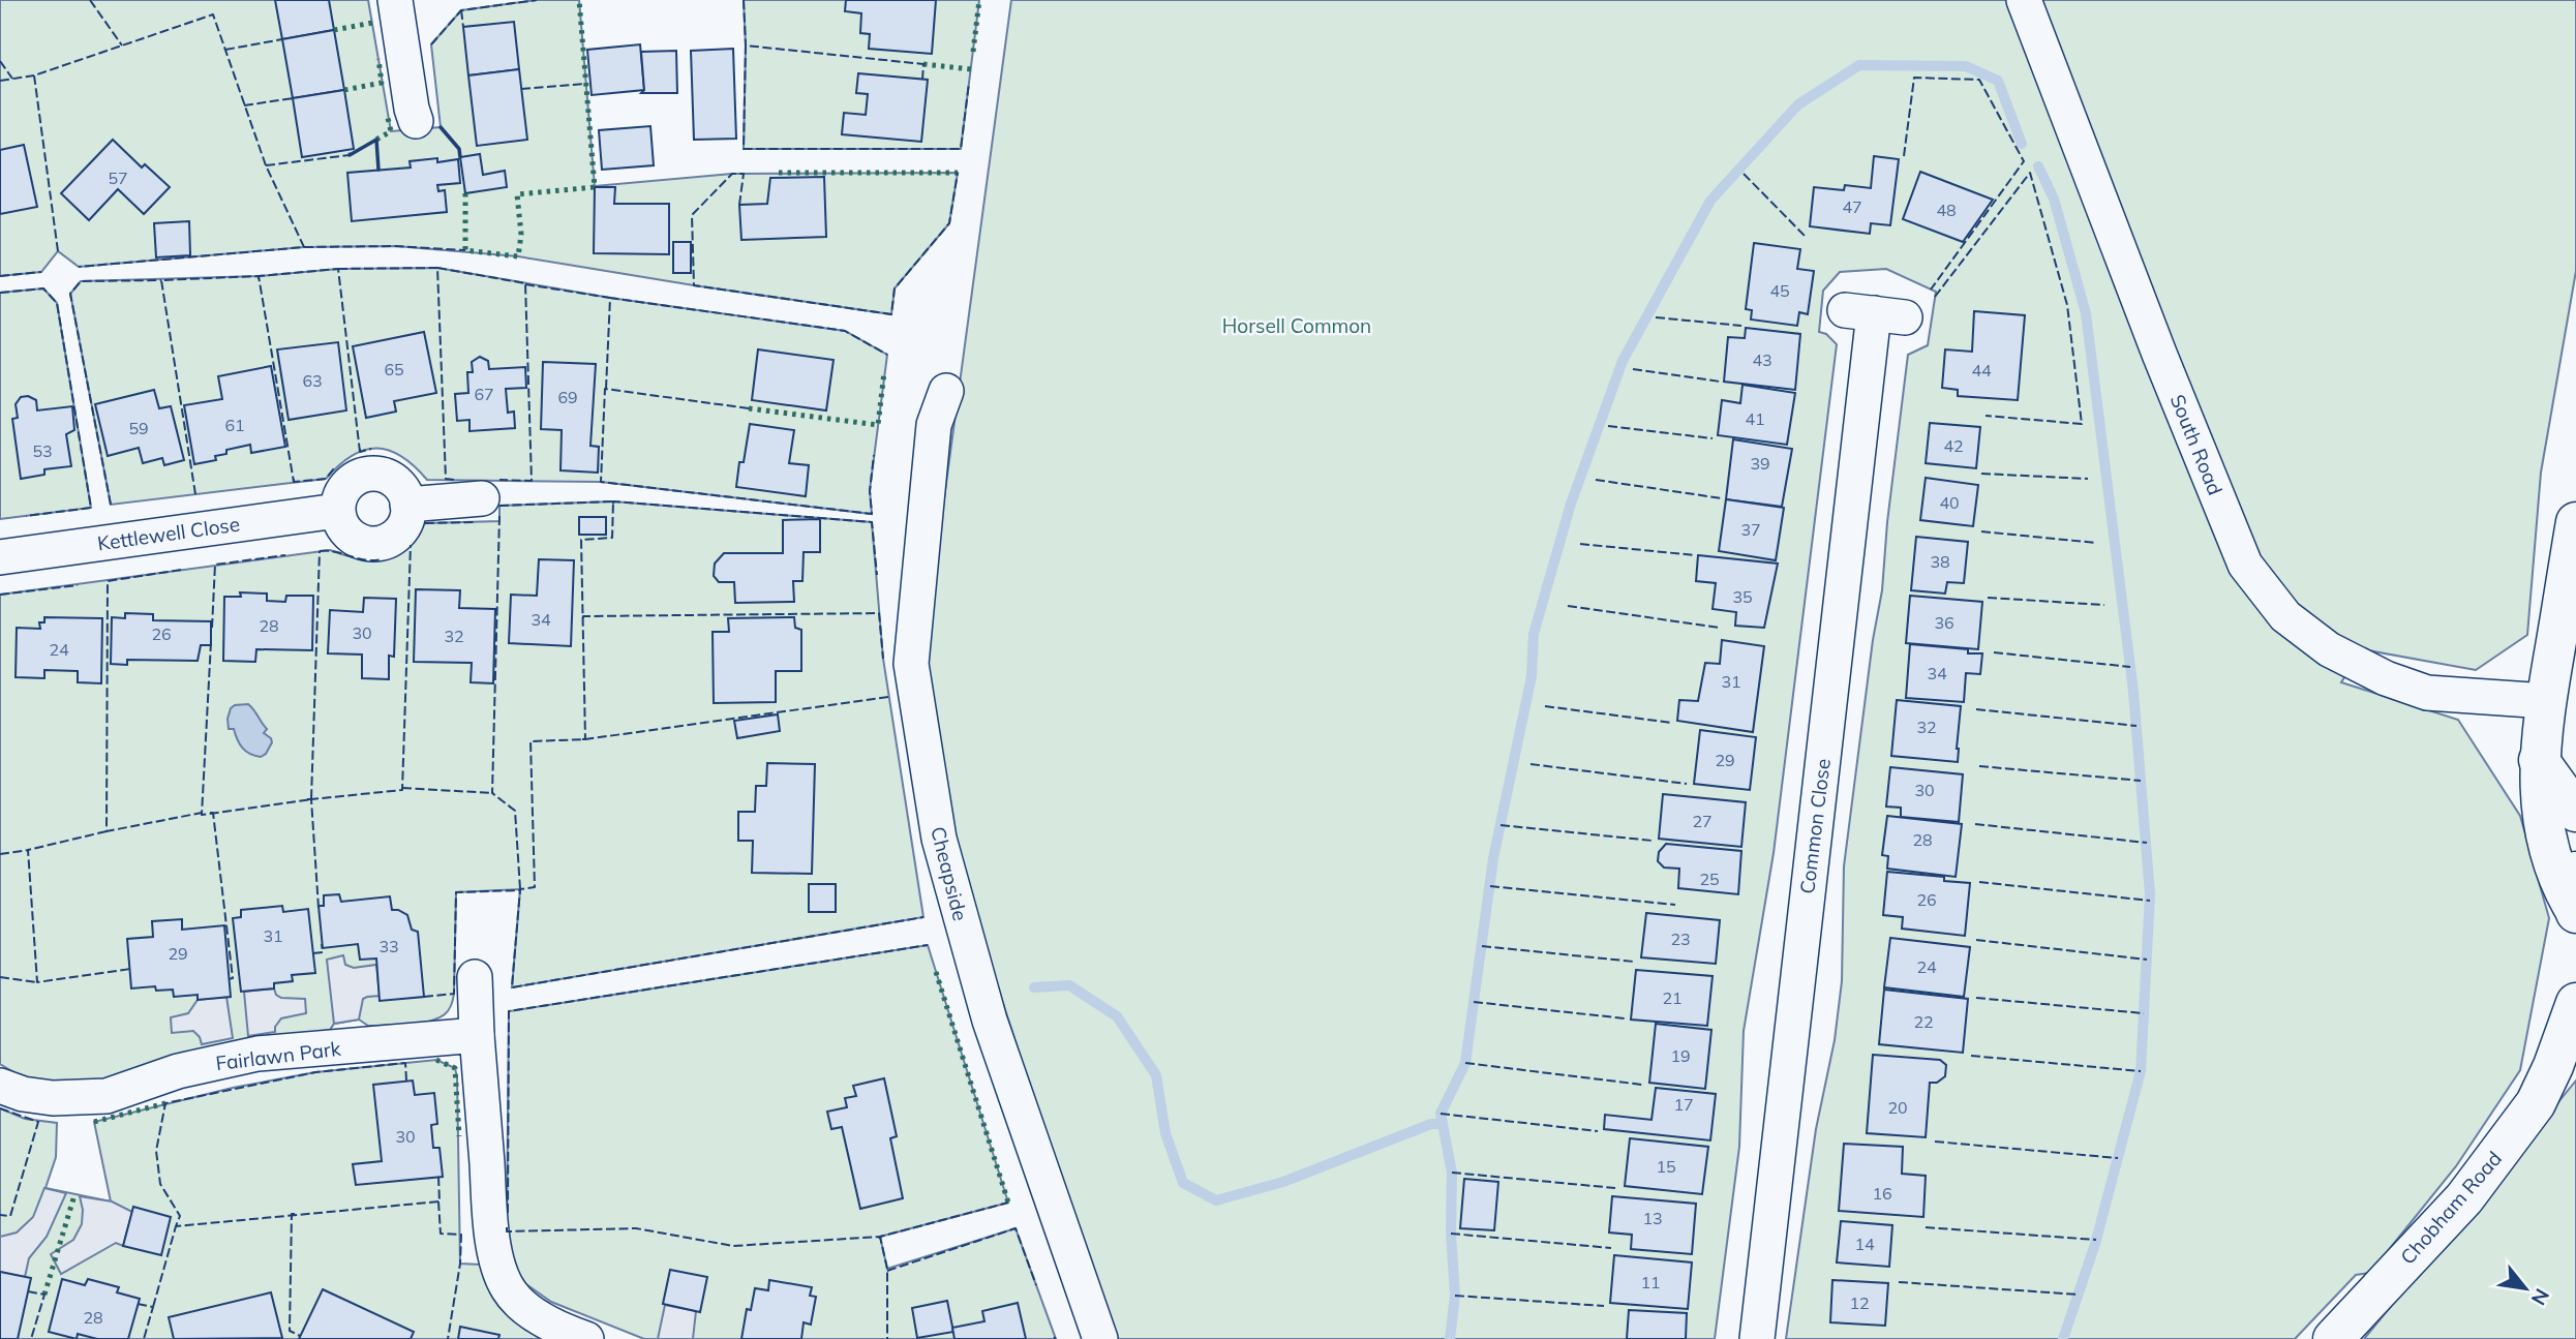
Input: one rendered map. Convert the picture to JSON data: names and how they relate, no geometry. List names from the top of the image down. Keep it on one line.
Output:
{"streets":{"street":["South Road","Kettlewell Close","Common Close","Cheapside","Fairlawn Park","Chobham Road"]},"parks":["Horsell Common"],"house_numbers":["57","47","48","45","43","65","44","63","67","69","41","61","59","42","53","39","40","37","38","35","34","36","28","30","26","32","24","34","31","32","29","30","27","28","25","26","31","23","33","29","24","21","22","19","17","20","30","15","16","13","14","11","12","28"],"north":"bottom right"}
